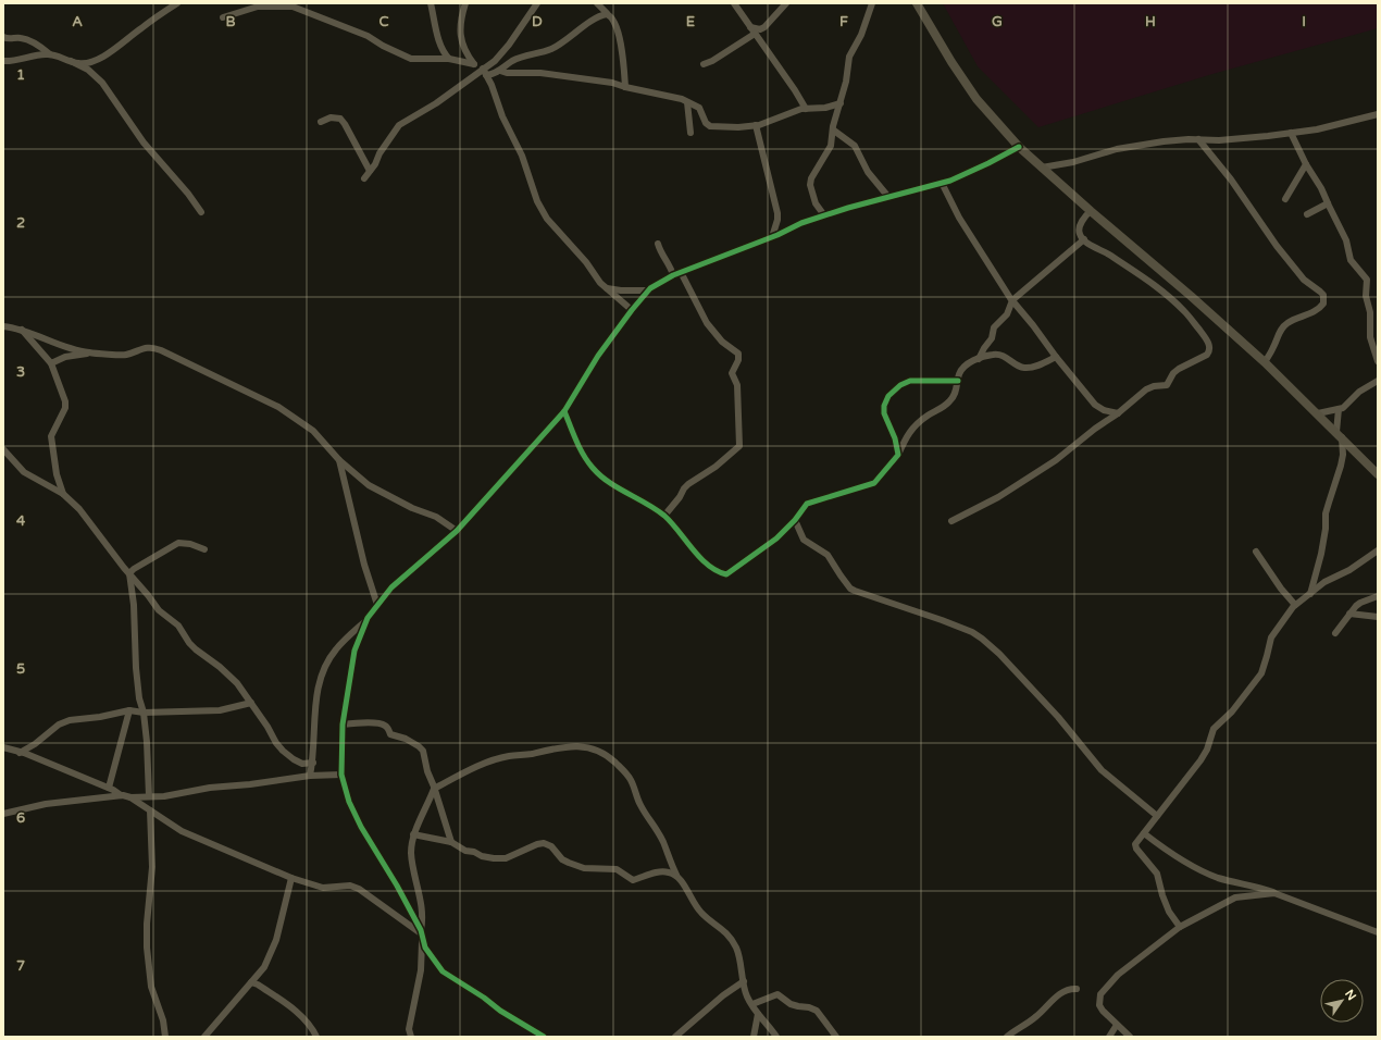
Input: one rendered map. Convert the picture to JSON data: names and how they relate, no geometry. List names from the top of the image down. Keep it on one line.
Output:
{"north":"top right","grid":{"columns":["A","B","C","D","E","F","G","H","I"],"rows":["1","2","3","4","5","6","7"]}}
